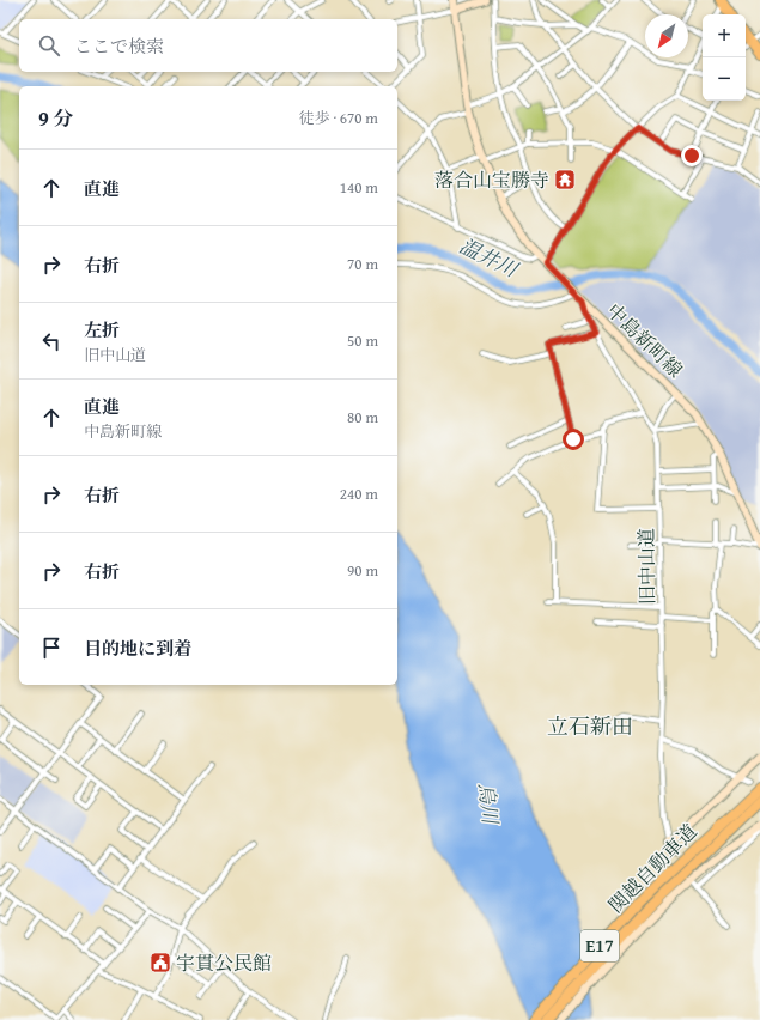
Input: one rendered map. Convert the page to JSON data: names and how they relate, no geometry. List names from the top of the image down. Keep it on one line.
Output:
{"streets":{"highway":["関越自動車道","E17"],"main road":["中島新町線"],"street":["旧中山道"]},"crossings":[["中島新町線","旧中山道"]],"districts":["立石新田"],"water":["温井川","烏川"],"places":{"temple":["落合山宝勝寺"],"public building":["宇貫公民館"]},"north":"bottom left","page":{"map_buttons":["+","−"],"search":"ここで検索","heading":["9 分","徒歩 · 670 m"],"list":[["直進","140 m"],["右折","70 m"],["左折","旧中山道","50 m"],["直進","中島新町線","80 m"],["右折","240 m"],["右折","90 m"],"目的地に到着"]}}
